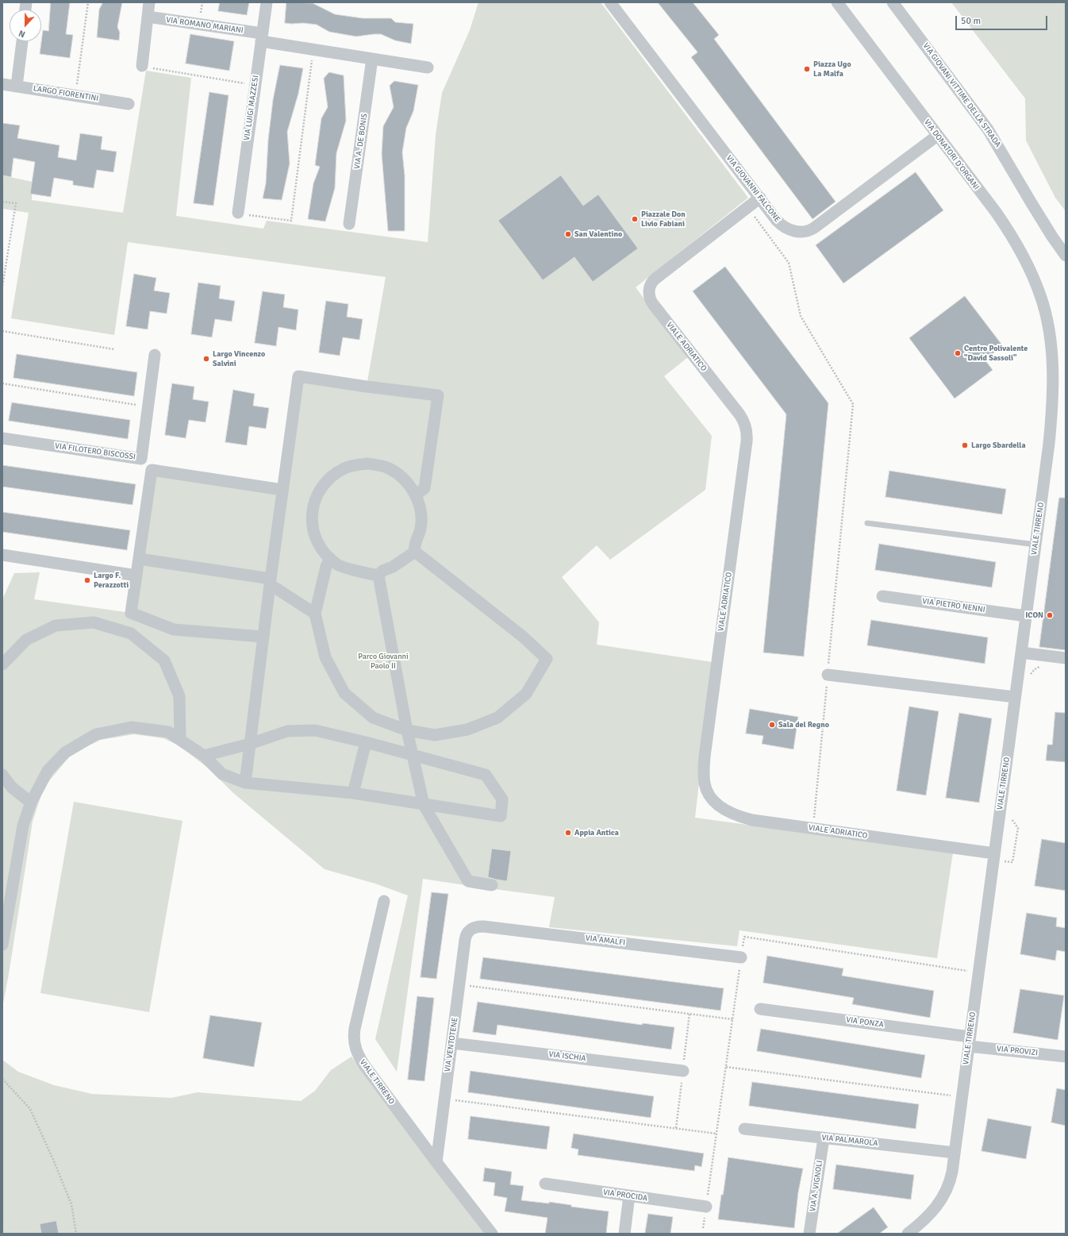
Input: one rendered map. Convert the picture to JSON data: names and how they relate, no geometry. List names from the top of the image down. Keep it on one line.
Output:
{"streets":{"street":["VIA ROMANO MARIANI","LARGO FIORENTINI","VIA GIOVANI VITTIME DELLA STRADA","VIA LUIGI MAZZESI","VIA A. DE BONIS","VIA DONATORI D'ORGANI","VIA GIOVANNI FALCONE","VIALE ADRIATICO","VIA FILOTERO BISCOSSI","VIALE TIRRENO","VIA PIETRO NENNI","VIA AMALFI","VIA PONZA","VIA VENTOTENE","VIA PROVIZI","VIA ISCHIA","VIA PALMAROLA","VIA A. VIGNOLI","VIA PROCIDA"]},"crossings":[["VIA ROMANO MARIANI","VIA LUIGI MAZZESI"],["VIA DONATORI D'ORGANI","VIA GIOVANNI FALCONE"],["VIA DONATORI D'ORGANI","VIALE TIRRENO"],["VIA GIOVANNI FALCONE","VIALE ADRIATICO"],["VIALE ADRIATICO","VIALE TIRRENO"],["VIALE TIRRENO","VIA PIETRO NENNI"],["VIALE TIRRENO","VIA PONZA"],["VIALE TIRRENO","VIA VENTOTENE"],["VIALE TIRRENO","VIA PROVIZI"],["VIALE TIRRENO","VIA PALMAROLA"],["VIA AMALFI","VIA VENTOTENE"],["VIA PONZA","VIA PROVIZI"],["VIA VENTOTENE","VIA ISCHIA"],["VIA PALMAROLA","VIA A. VIGNOLI"]],"parks":["Parco Giovanni Paolo II"],"places":["Piazza Ugo La Malfa","Piazzale Don Livio Fabiani","San Valentino","Centro Polivalente \"David Sassoli\"","Largo Vincenzo Salvini","Largo Sbardella","Largo F. Perazzotti","ICON","Sala del Regno","Appia Antica"],"scale_bar":"50 m","north":"bottom"}
